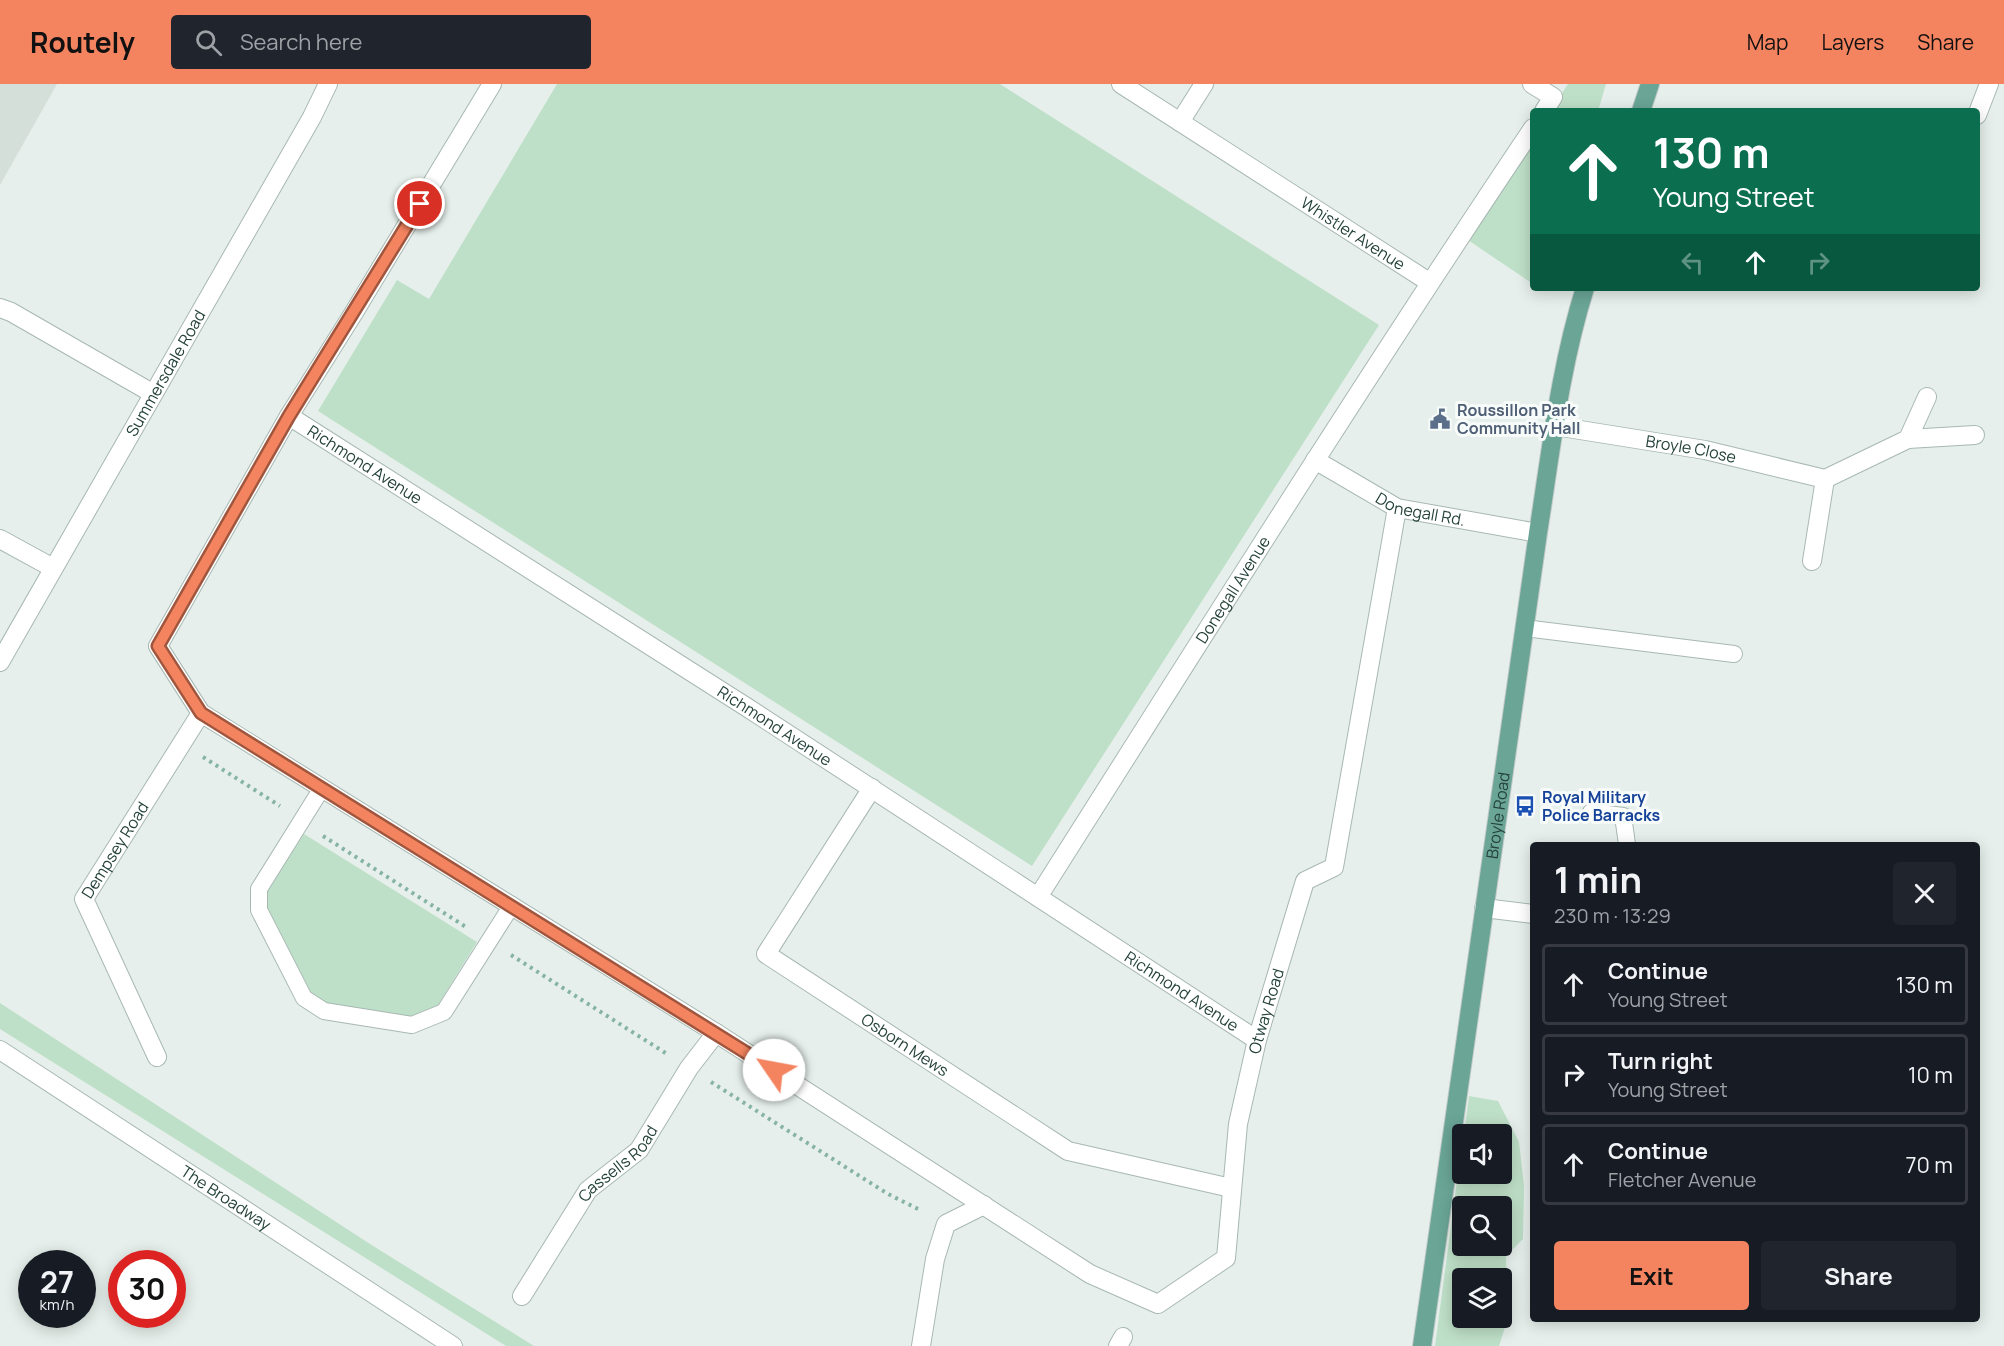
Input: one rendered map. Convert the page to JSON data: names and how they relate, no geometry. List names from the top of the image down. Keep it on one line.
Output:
{"streets":{"main road":["Broyle Road"],"street":["Whistler Avenue","Summersdale Road","Broyle Close","Richmond Avenue","Donegall Rd.","Donegall Avenue","Dempsey Road","Otway Road","Osborn Mews","Cassells Road","The Broadway"]},"crossings":[["Whistler Avenue","Donegall Avenue"],["Broyle Close","Broyle Road"],["Richmond Avenue","Donegall Avenue"],["Richmond Avenue","Otway Road"],["Richmond Avenue","Osborn Mews"],["Donegall Rd.","Donegall Avenue"],["Donegall Rd.","Broyle Road"],["Donegall Rd.","Otway Road"],["Dempsey Road","Otway Road"],["Otway Road","Osborn Mews"],["Otway Road","Cassells Road"]],"places":{"public building":["Roussillon Park Community Hall"],"bus stop":["Royal Military Police Barracks"]},"page":{"header":"Routely","search":"Search here","nav":["Map","Layers","Share"],"turn":["130 m","Young Street"],"heading":["1 min","230 m · 13:29"],"list":[{"name":"Continue","note":"Young Street","value":"130 m"},{"name":"Turn right","note":"Young Street","value":"10 m"},{"name":"Continue","note":"Fletcher Avenue","value":"70 m"}],"buttons":["Exit","Share"],"speed":"27 km/h","limit":"30"}}
